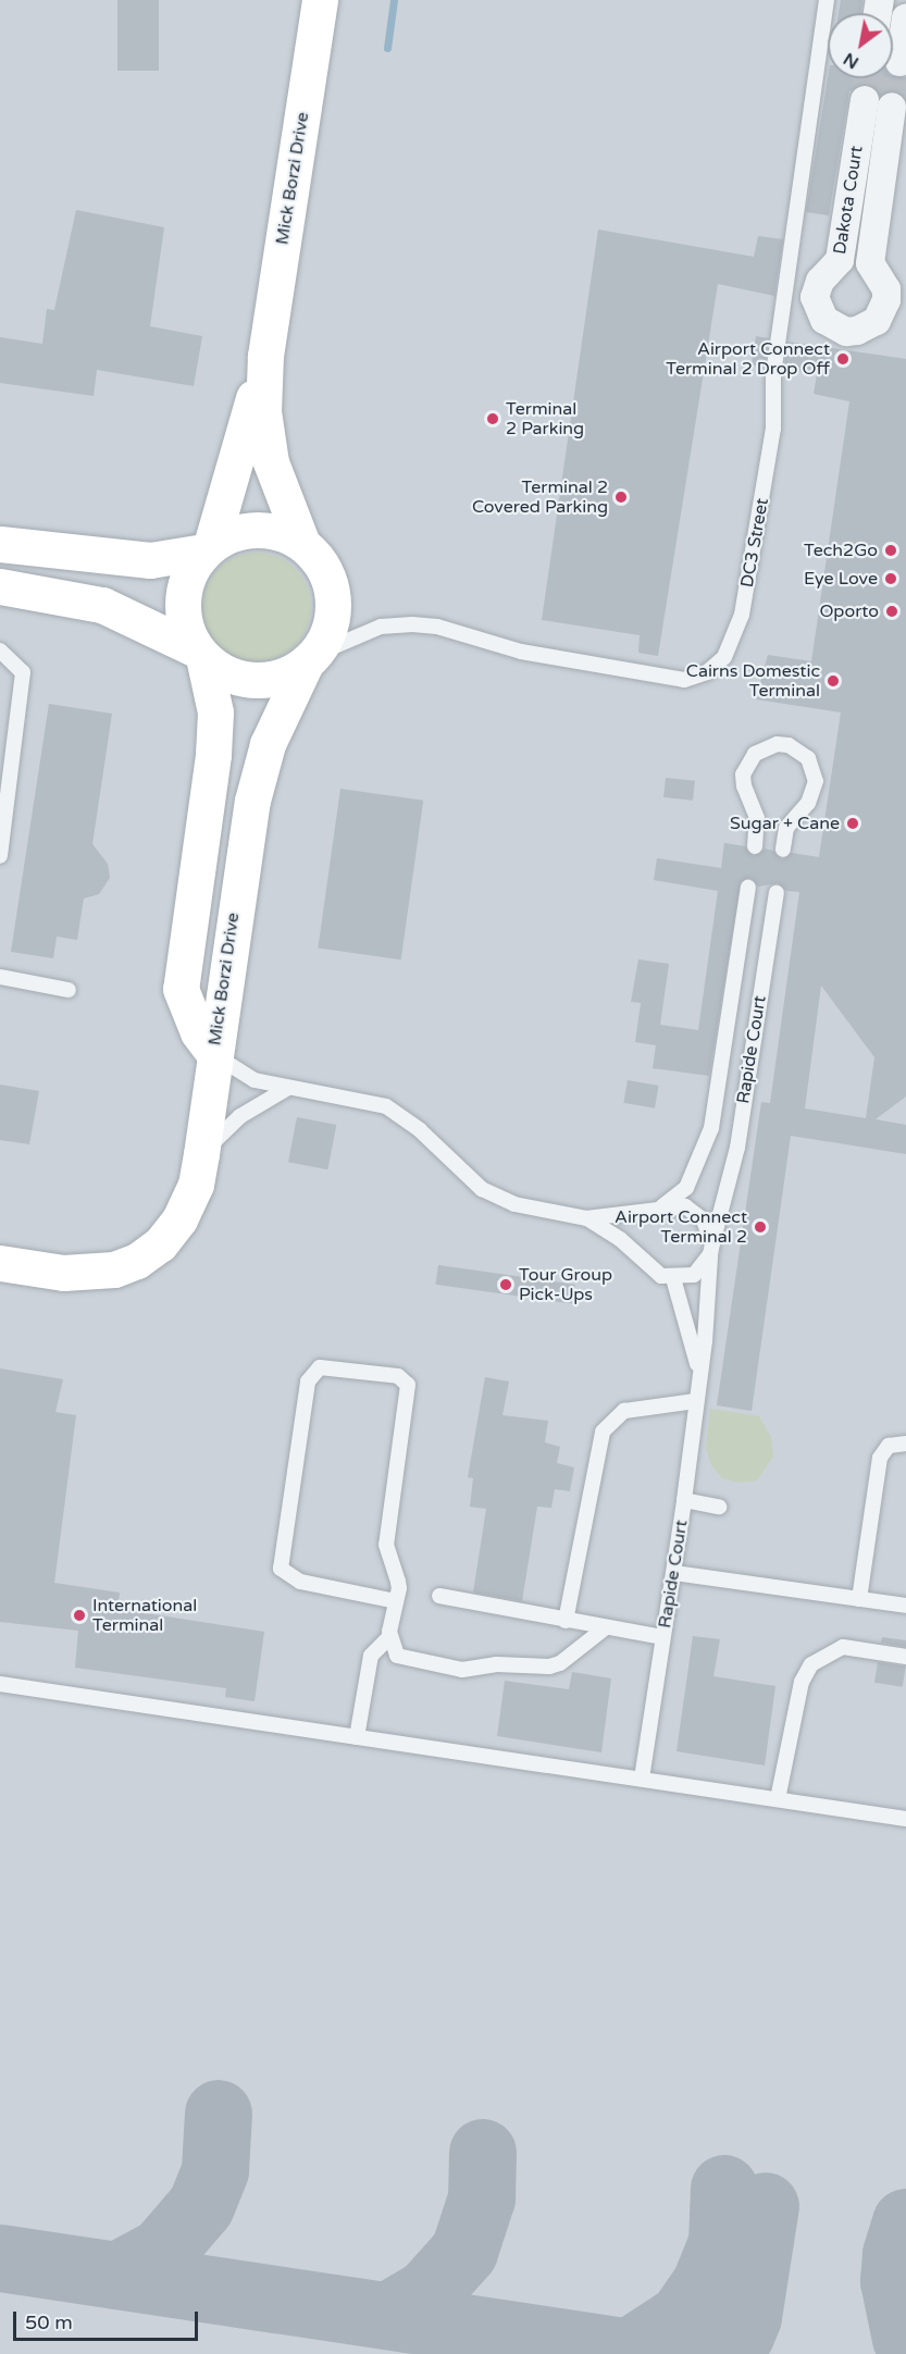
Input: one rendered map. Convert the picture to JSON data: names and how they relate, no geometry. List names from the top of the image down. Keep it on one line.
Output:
{"streets":{"street":["Mick Borzi Drive","Dakota Court"],"lane":["DC3 Street","Rapide Court"]},"crossings":[["Mick Borzi Drive","DC3 Street"]],"places":["Airport Connect Terminal 2 Drop Off","Terminal 2 Parking","Terminal 2 Covered Parking","Tech2Go","Eye Love","Oporto","Cairns Domestic Terminal","Sugar + Cane","Airport Connect Terminal 2","Tour Group Pick-Ups","International Terminal"],"scale_bar":"50 m","north":"bottom left"}
